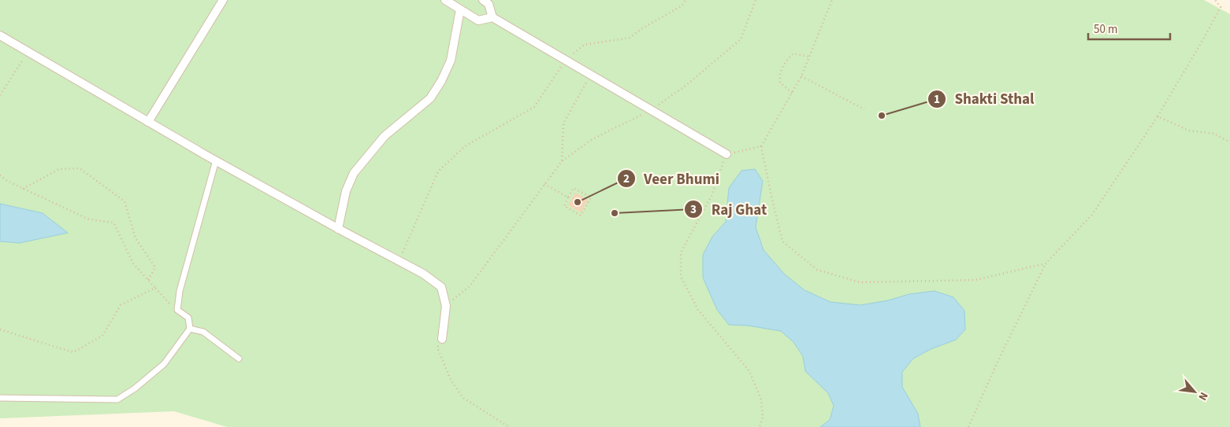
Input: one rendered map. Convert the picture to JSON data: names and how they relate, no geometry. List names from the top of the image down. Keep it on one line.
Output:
{"places":["Shakti Sthal","Veer Bhumi","Raj Ghat"],"scale_bar":"50 m","north":"bottom right"}
